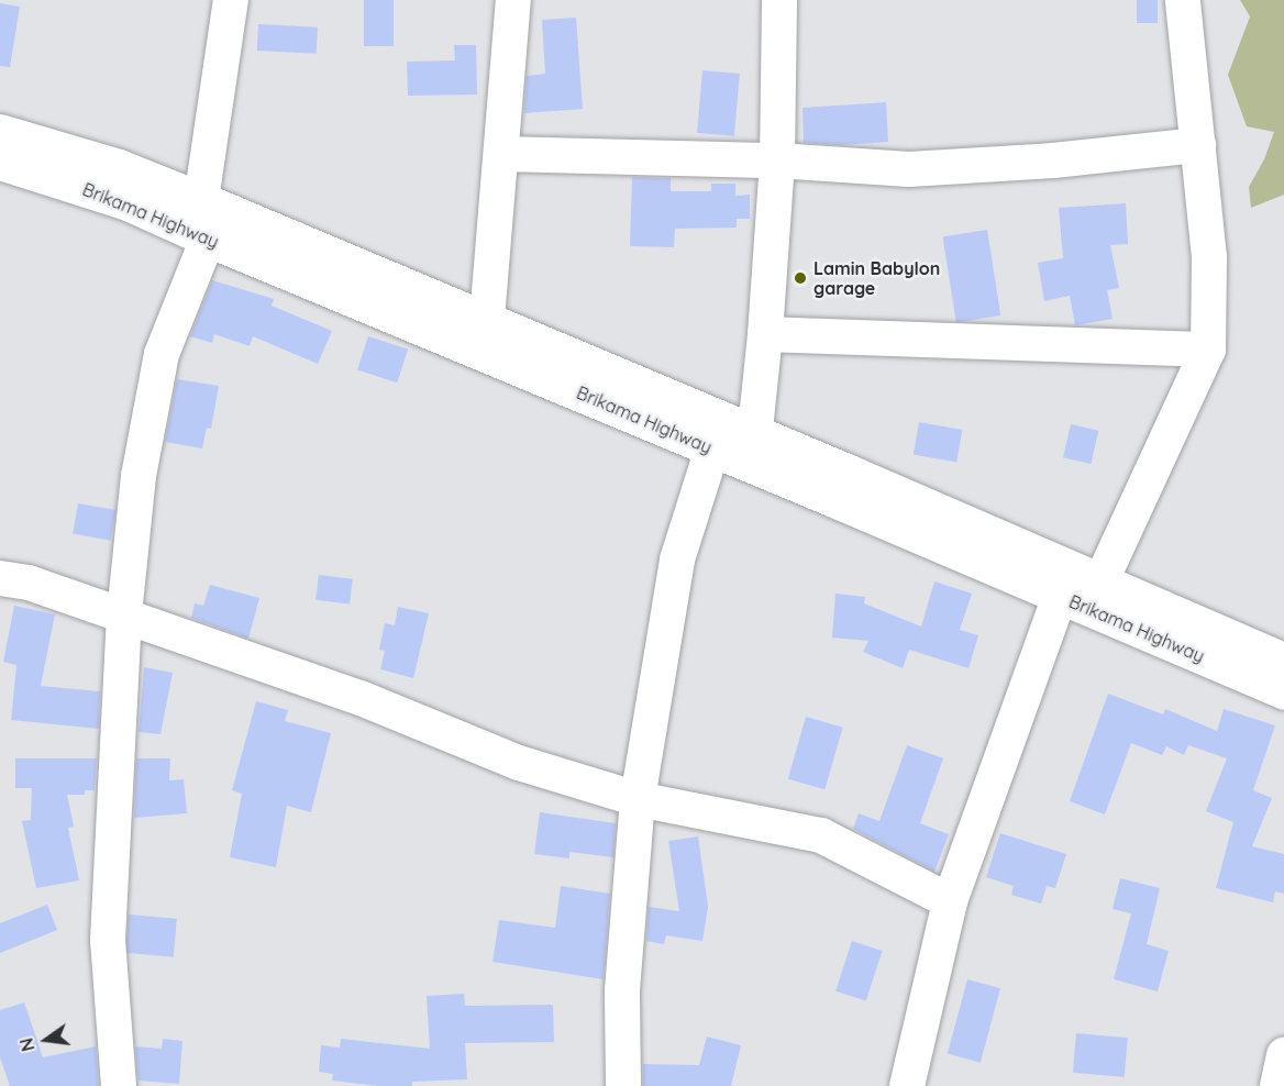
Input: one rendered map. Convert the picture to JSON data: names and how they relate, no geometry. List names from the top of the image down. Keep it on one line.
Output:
{"streets":{"highway":["Brikama Highway"]},"places":["Lamin Babylon garage"],"north":"left"}
